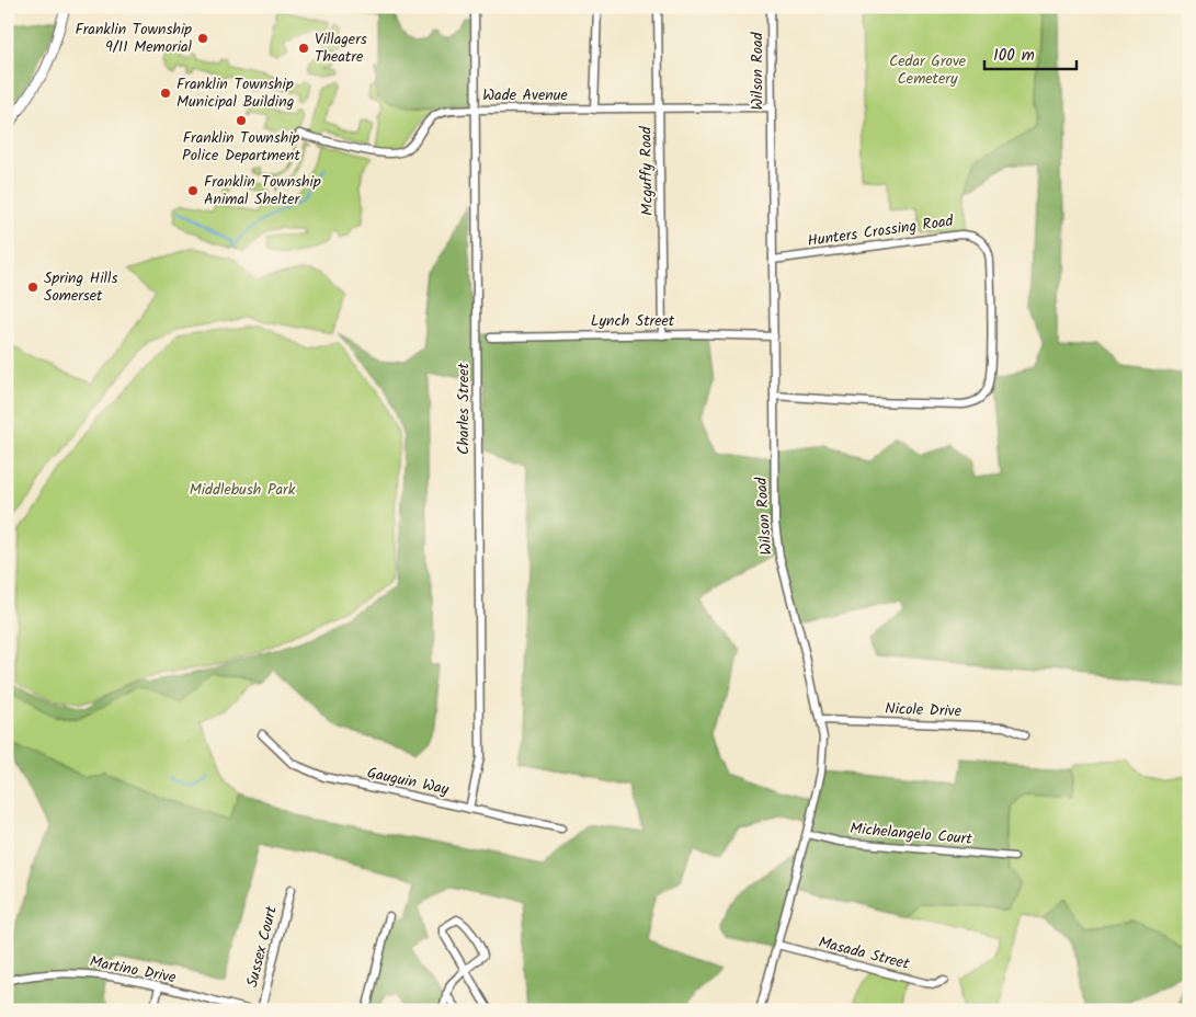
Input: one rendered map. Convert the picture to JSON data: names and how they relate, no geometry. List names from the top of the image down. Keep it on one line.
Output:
{"streets":{"street":["Wilson Road","Wade Avenue","Mcguffy Road","Hunters Crossing Road","Lynch Street","Charles Street","Nicole Drive","Gauguin Way","Michelangelo Court","Sussex Court","Masada Street","Martino Drive"]},"crossings":[["Wilson Road","Wade Avenue"],["Wilson Road","Hunters Crossing Road"],["Wilson Road","Lynch Street"],["Wilson Road","Nicole Drive"],["Wilson Road","Michelangelo Court"],["Wilson Road","Masada Street"],["Wade Avenue","Mcguffy Road"],["Wade Avenue","Charles Street"],["Mcguffy Road","Lynch Street"],["Charles Street","Gauguin Way"]],"parks":["Cedar Grove Cemetery","Middlebush Park"],"places":["Franklin Township 9/11 Memorial","Villagers Theatre","Franklin Township Municipal Building","Franklin Township Police Department","Franklin Township Animal Shelter","Spring Hills Somerset"],"scale_bar":"100 m"}
